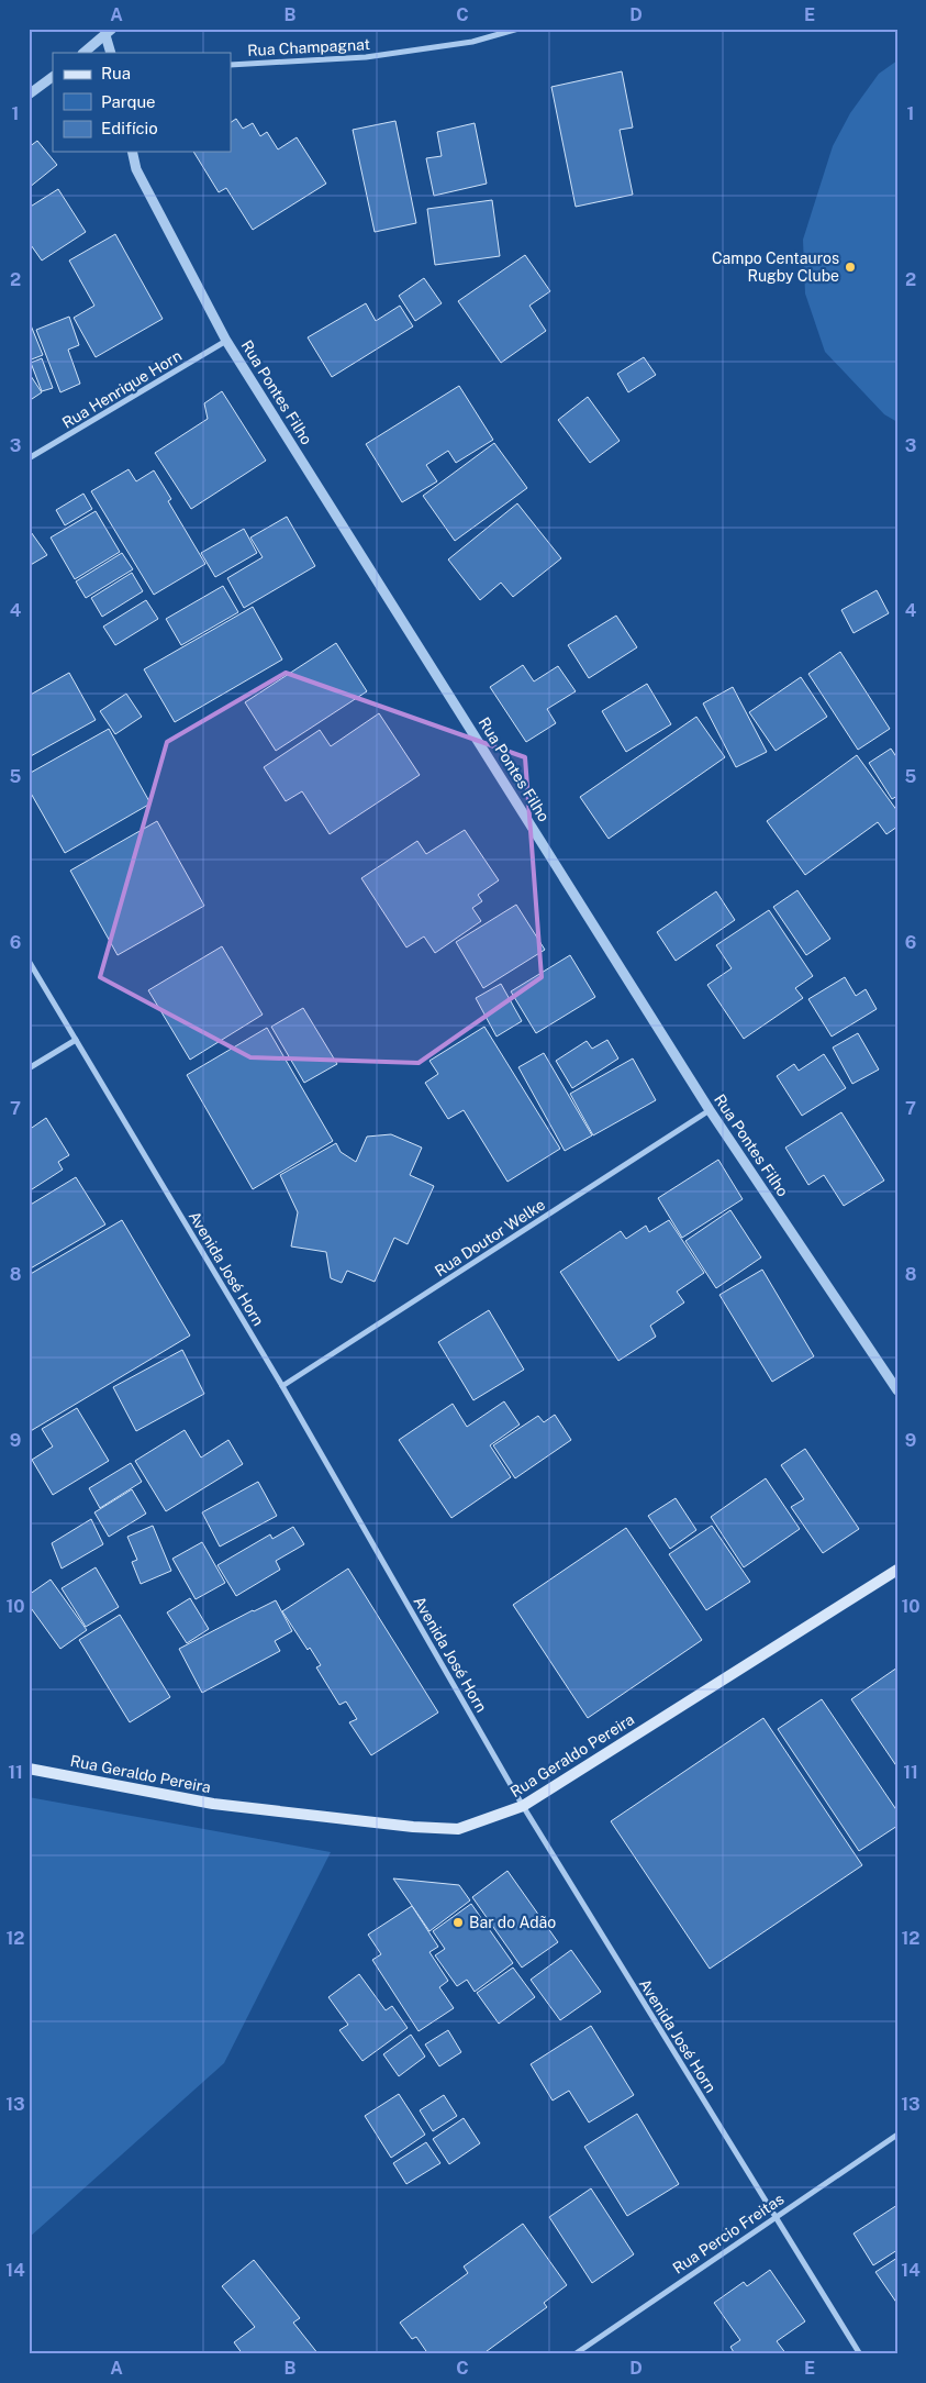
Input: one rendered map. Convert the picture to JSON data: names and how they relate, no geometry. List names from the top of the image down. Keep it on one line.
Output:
{"streets":{"main road":["Rua Geraldo Pereira"],"street":["Rua Champagnat","Rua Henrique Horn","Rua Pontes Filho","Rua Doutor Welke","Avenida José Horn","Rua Percio Freitas"]},"crossings":[["Rua Henrique Horn","Rua Pontes Filho"],["Rua Pontes Filho","Rua Doutor Welke"],["Rua Doutor Welke","Avenida José Horn"],["Avenida José Horn","Rua Geraldo Pereira"],["Avenida José Horn","Rua Percio Freitas"]],"places":["Campo Centauros Rugby Clube","Bar do Adão"],"legend":["Rua","Parque","Edifício"],"grid":{"columns":["A","B","C","D","E"],"rows":["1","2","3","4","5","6","7","8","9","10","11","12","13","14"]}}
